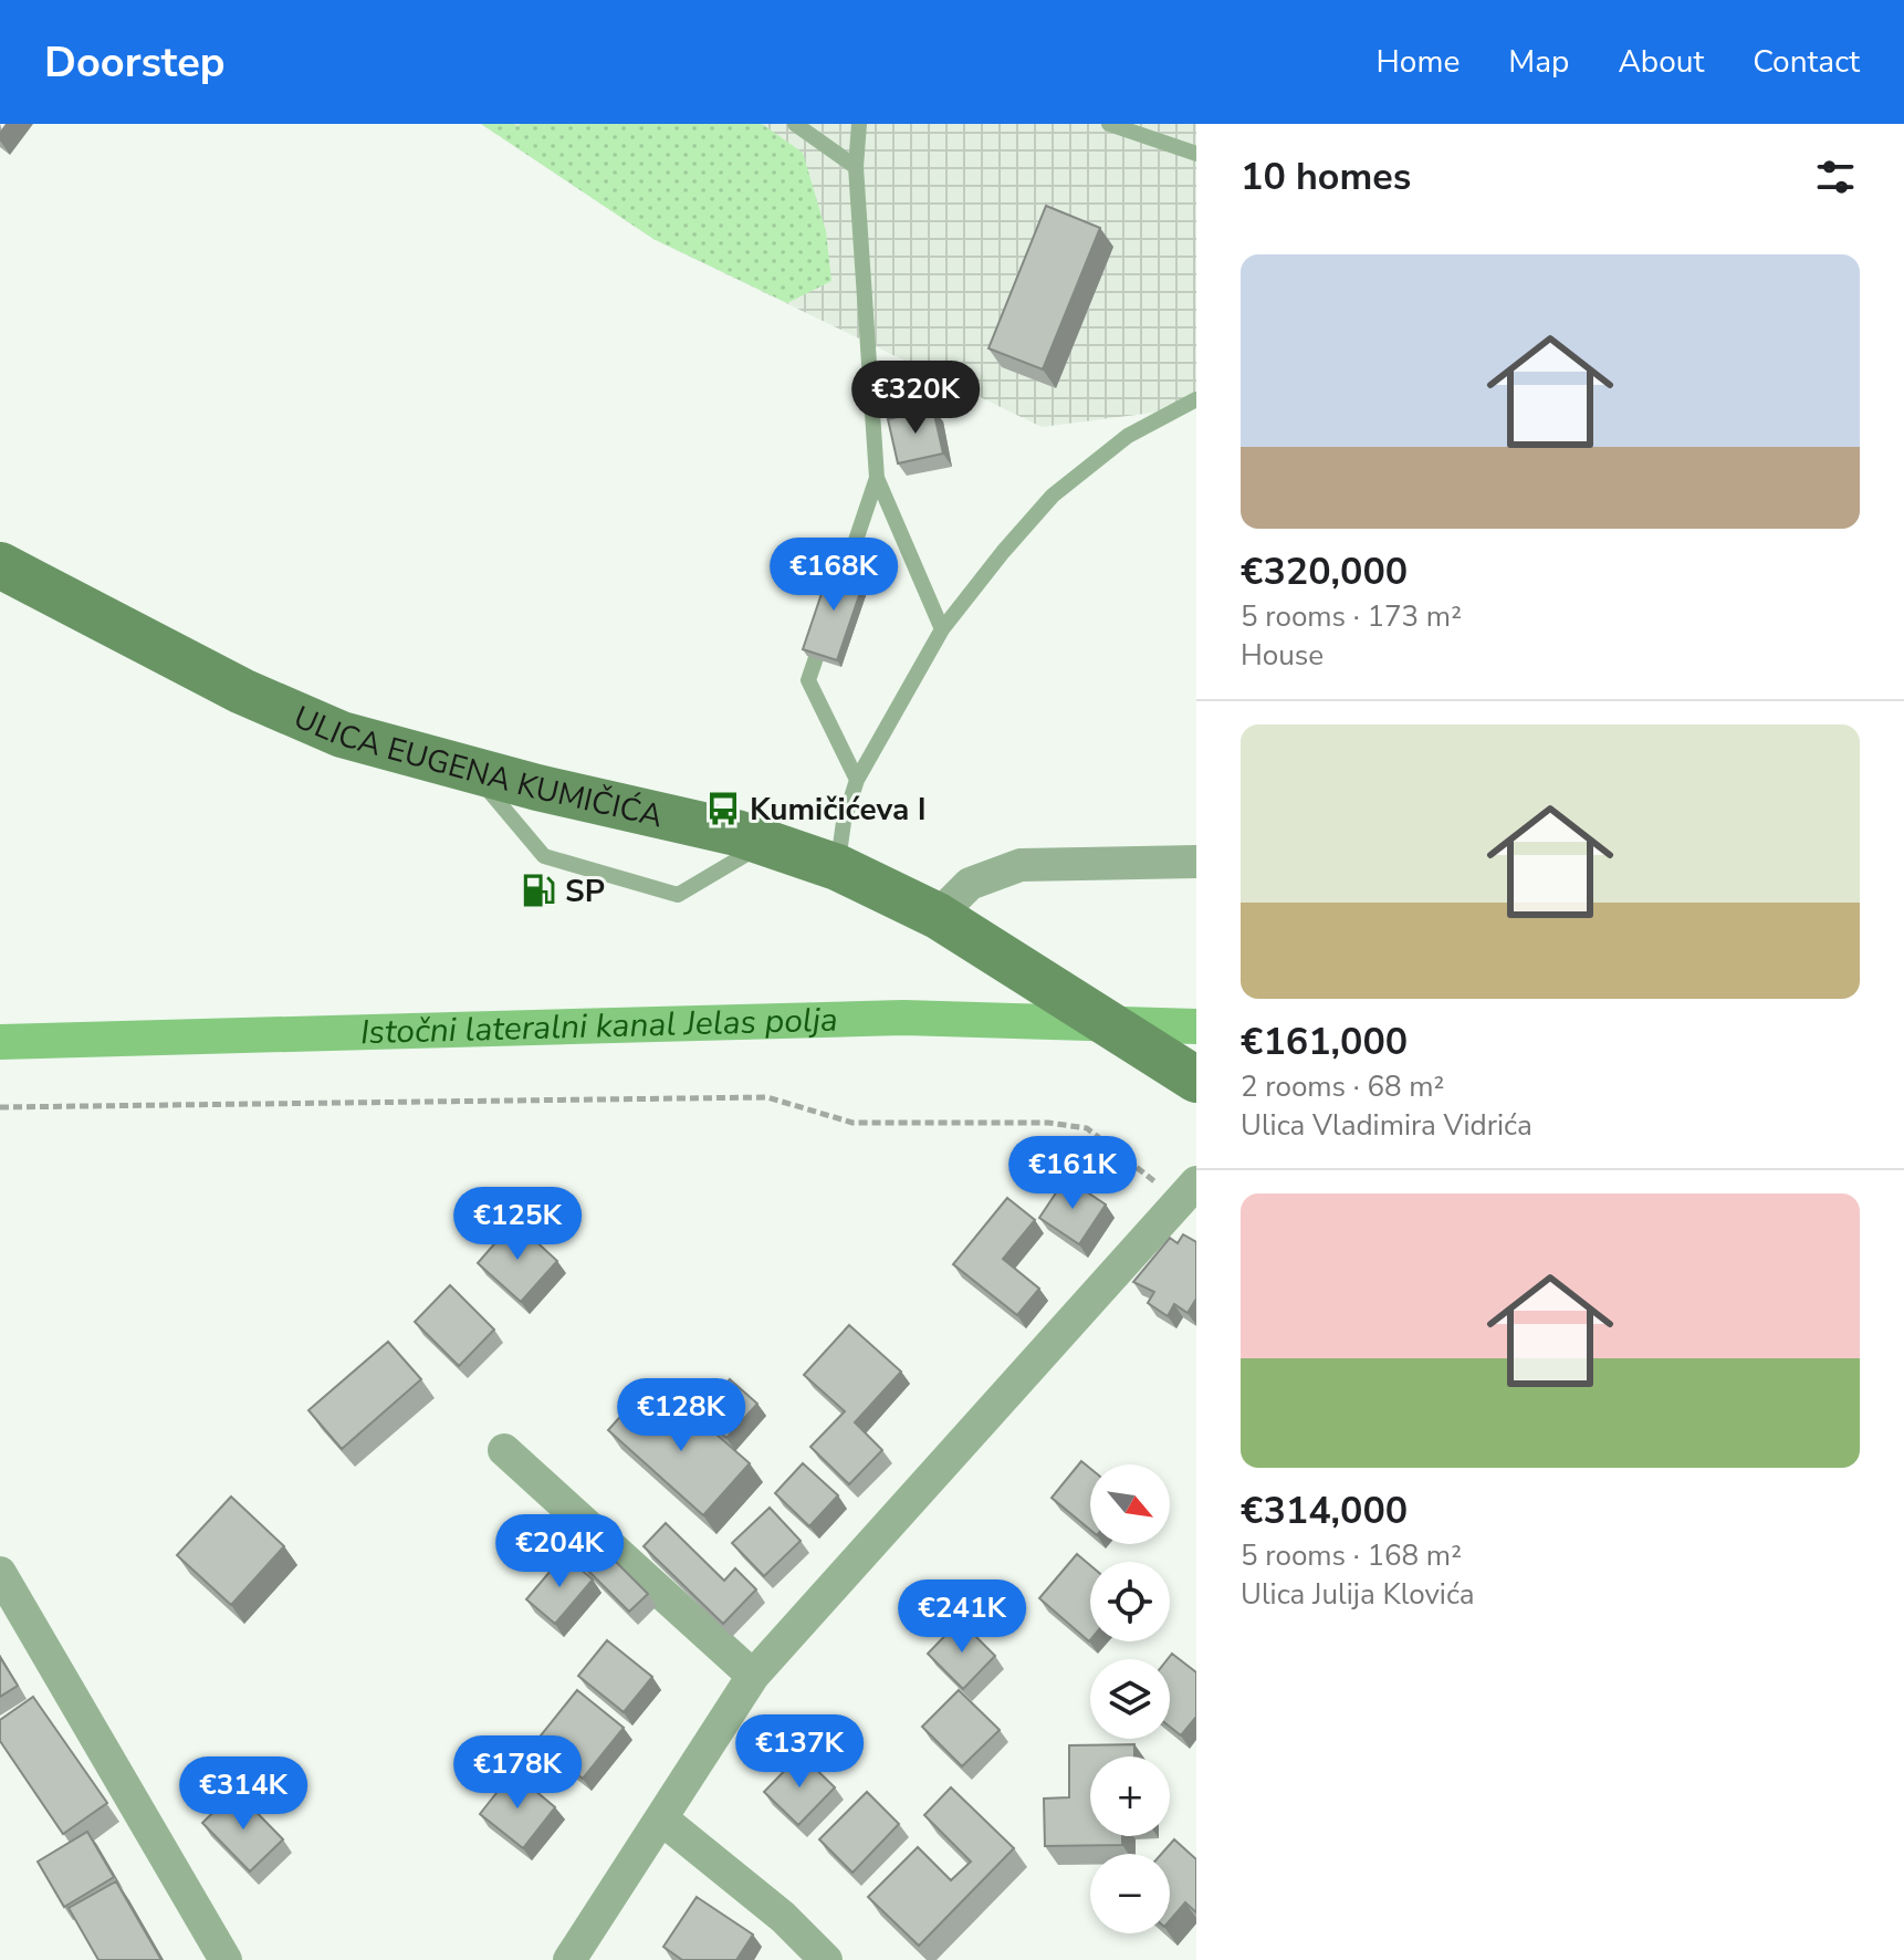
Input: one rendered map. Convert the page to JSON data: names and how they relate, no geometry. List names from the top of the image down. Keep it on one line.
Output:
{"streets":{"main road":["ULICA EUGENA KUMIČIĆA"]},"water":["Istočni lateralni kanal Jelas polja"],"places":{"bus stop":["Kumičićeva I"],"fuel station":["SP"]},"north":"bottom right","page":{"header":"Doorstep","nav":["Home","Map","About","Contact"],"heading":"10 homes","list":[{"name":"€320,000","note":"5 rooms · 173 m² · House"},{"name":"€161,000","note":"2 rooms · 68 m² · Ulica Vladimira Vidrića"},{"name":"€314,000","note":"5 rooms · 168 m² · Ulica Julija Klovića"}],"price":["€320K","€168K","€161K","€125K","€128K","€204K","€241K","€137K","€178K","€314K"],"map_buttons":["+","−"]}}
